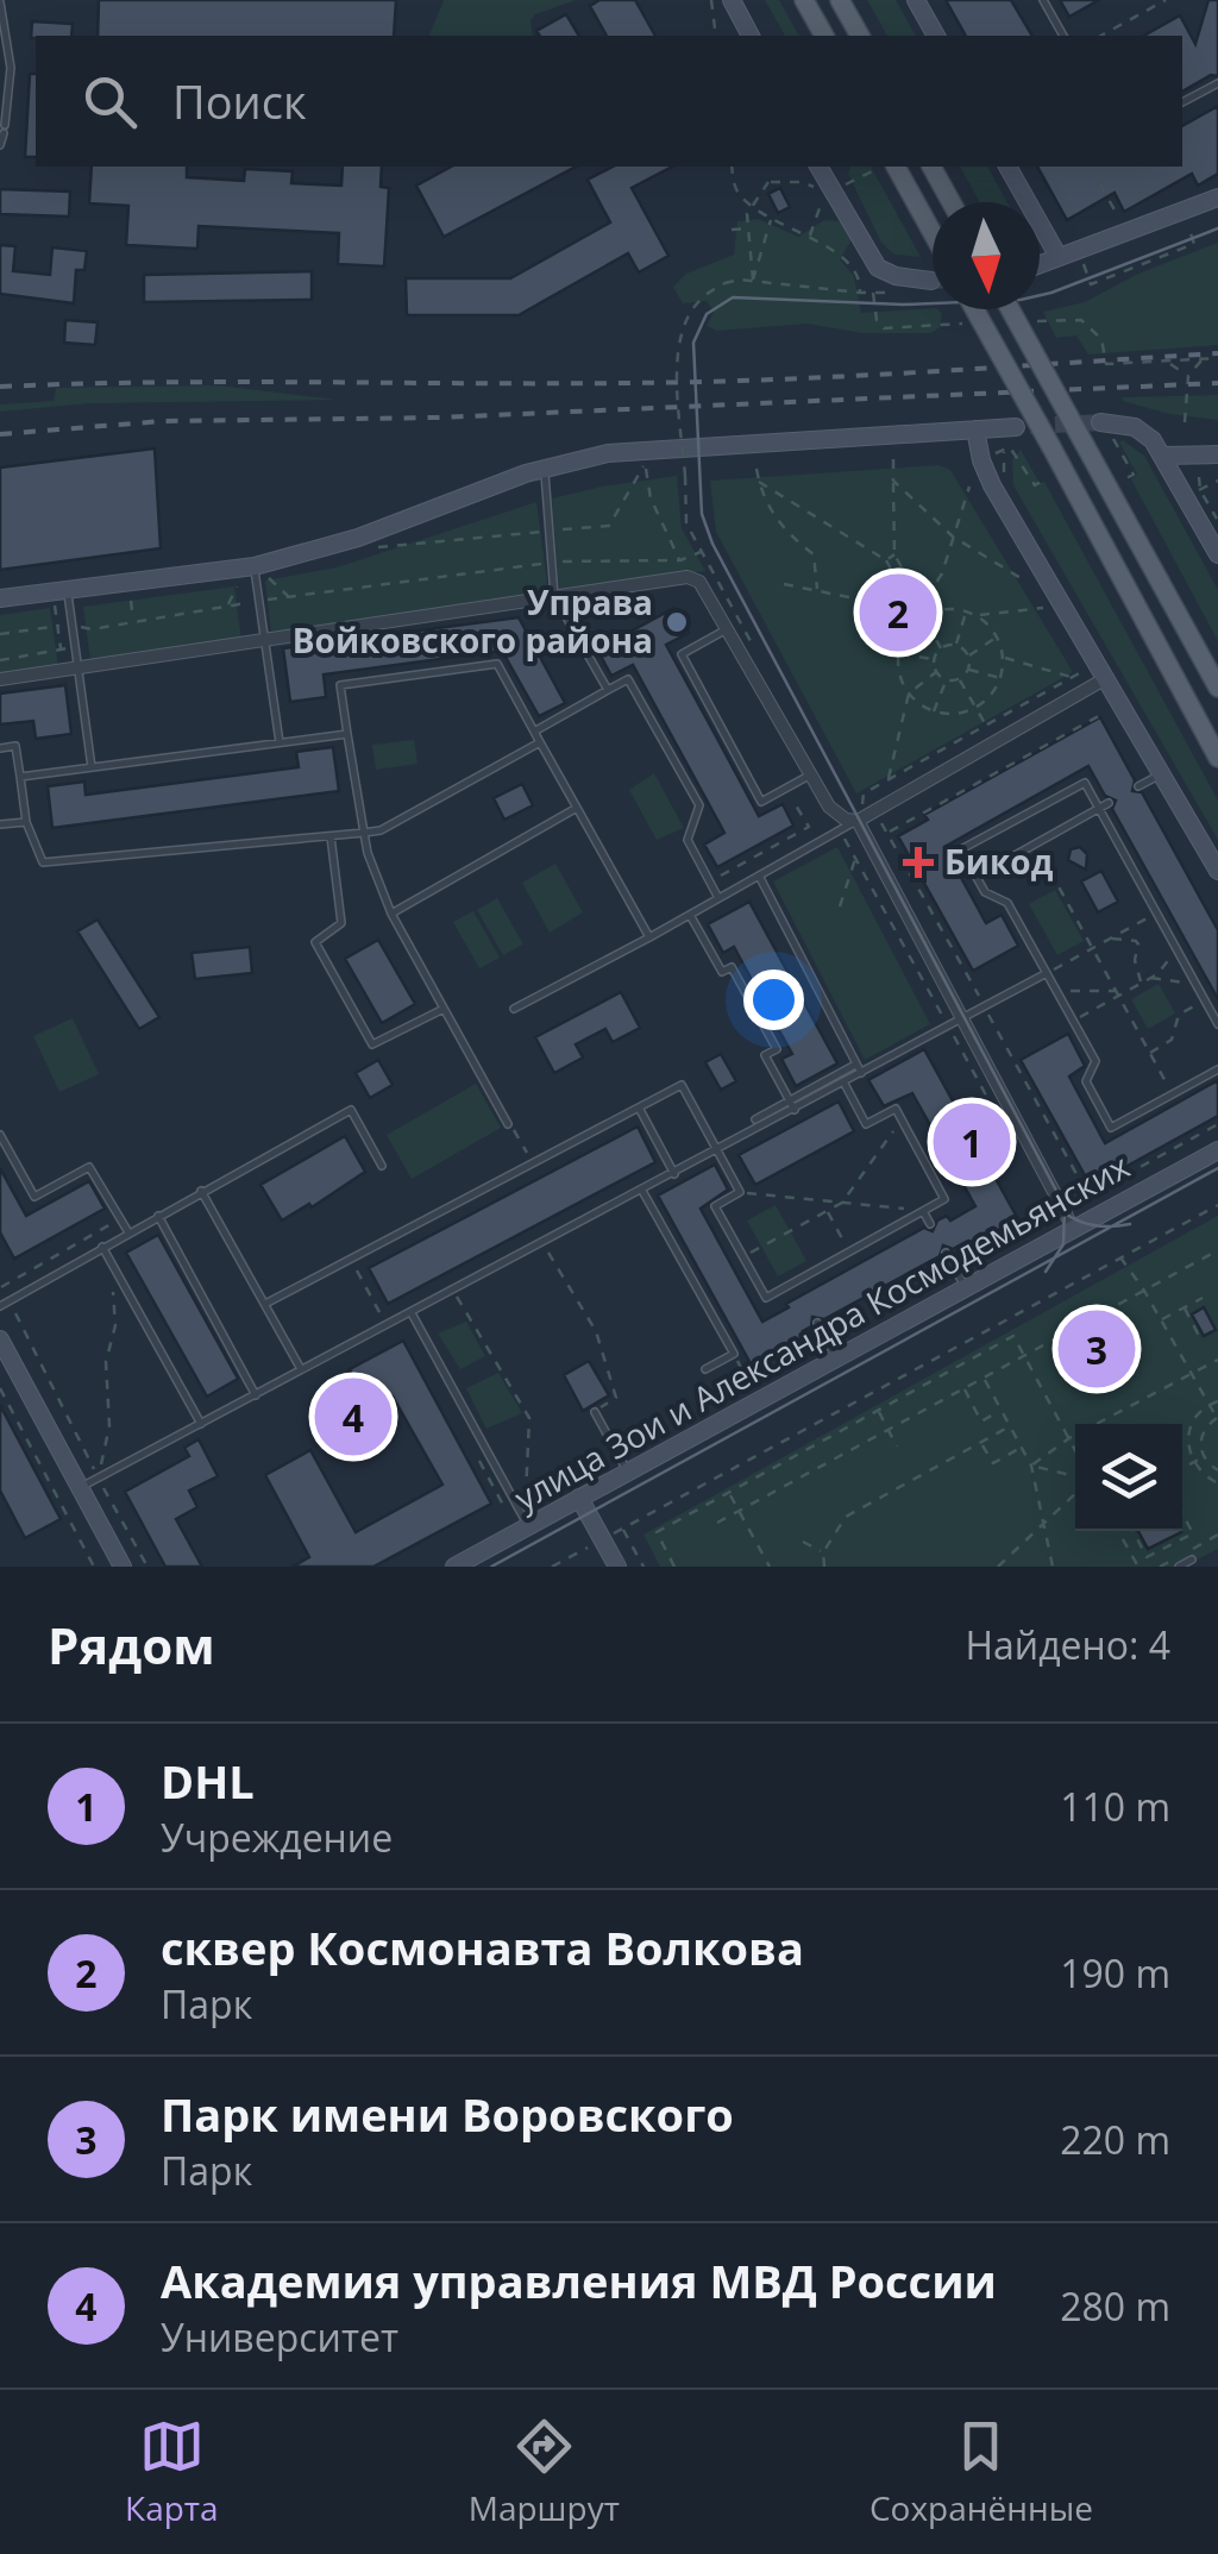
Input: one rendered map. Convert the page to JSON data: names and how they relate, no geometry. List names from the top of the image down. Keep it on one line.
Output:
{"streets":{"main road":["улица Зои и Александра Космодемьянских"]},"places":{"other":["Управа Войковского района"],"health":["Бикод"]},"north":"bottom","page":{"search":"Поиск","pins":["2","1","3","4"],"heading":["Рядом","Найдено: 4"],"list":[{"mark":"1","name":"DHL","note":"Учреждение","value":"110 m"},{"mark":"2","name":"сквер Космонавта Волкова","note":"Парк","value":"190 m"},{"mark":"3","name":"Парк имени Воровского","note":"Парк","value":"220 m"},{"mark":"4","name":"Академия управления МВД России","note":"Университет","value":"280 m"}],"nav":["Карта","Маршрут","Сохранённые"]}}
